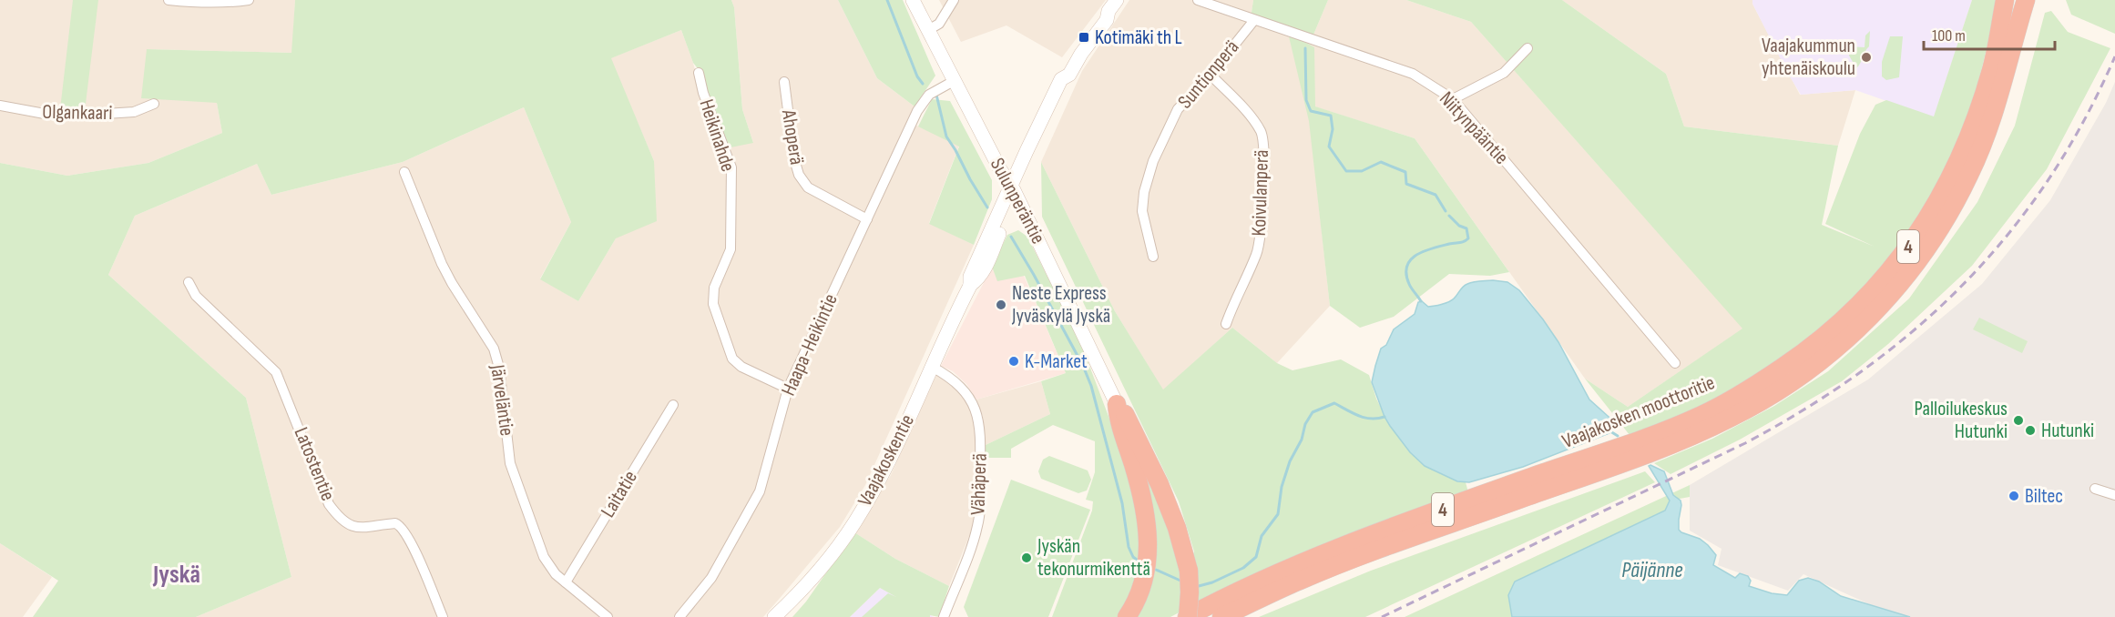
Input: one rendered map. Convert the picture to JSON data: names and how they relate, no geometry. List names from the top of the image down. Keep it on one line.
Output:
{"streets":{"highway":["4","Vaajakosken moottoritie"],"main road":["Sulunperäntie","Vaajakoskentie"],"street":["Suntionperä","Olgankaari","Niitynpääntie","Heikinahde","Ahoperä","Koivulanperä","Haapa-Heikintie","Järveläntie","Latostentie","Vähäperä","Laitatie"]},"crossings":[["Suntionperä","Niitynpääntie"],["Suntionperä","Koivulanperä"],["Heikinahde","Haapa-Heikintie"],["Ahoperä","Haapa-Heikintie"],["Sulunperäntie","Haapa-Heikintie"],["Sulunperäntie","Vaajakoskentie"],["Järveläntie","Laitatie"],["Vaajakoskentie","Vähäperä"]],"districts":["Jyskä"],"water":["Päijänne"],"places":{"transit":["Kotimäki th L"],"other":["Vaajakummun yhtenäiskoulu","Neste Express Jyväskylä Jyskä","K-Market","Palloilukeskus Hutunki","Hutunki","Biltec","Jyskän tekonurmikenttä"]},"scale_bar":"100 m"}
